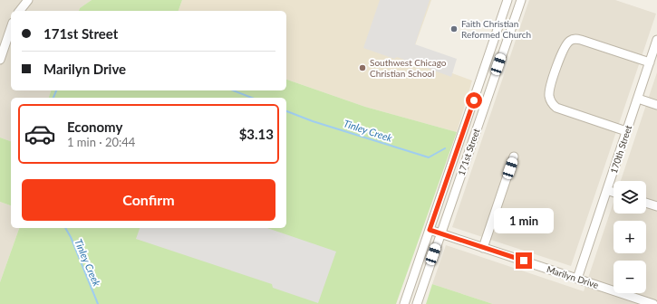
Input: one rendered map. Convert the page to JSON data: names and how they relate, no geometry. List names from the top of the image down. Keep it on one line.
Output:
{"streets":{"street":["170th Street","171st Street","Marilyn Drive"]},"crossings":[["170th Street","Marilyn Drive"],["171st Street","Marilyn Drive"]],"water":["Tinley Creek"],"places":["Faith Christian Reformed Church","Southwest Chicago Christian School"],"page":{"banner":["171st Street","Marilyn Drive"],"list":[{"name":"Economy","note":"1 min · 20:44","value":"$3.13"}],"buttons":"Confirm","map_buttons":["+","−"],"bubble":"1 min"}}
